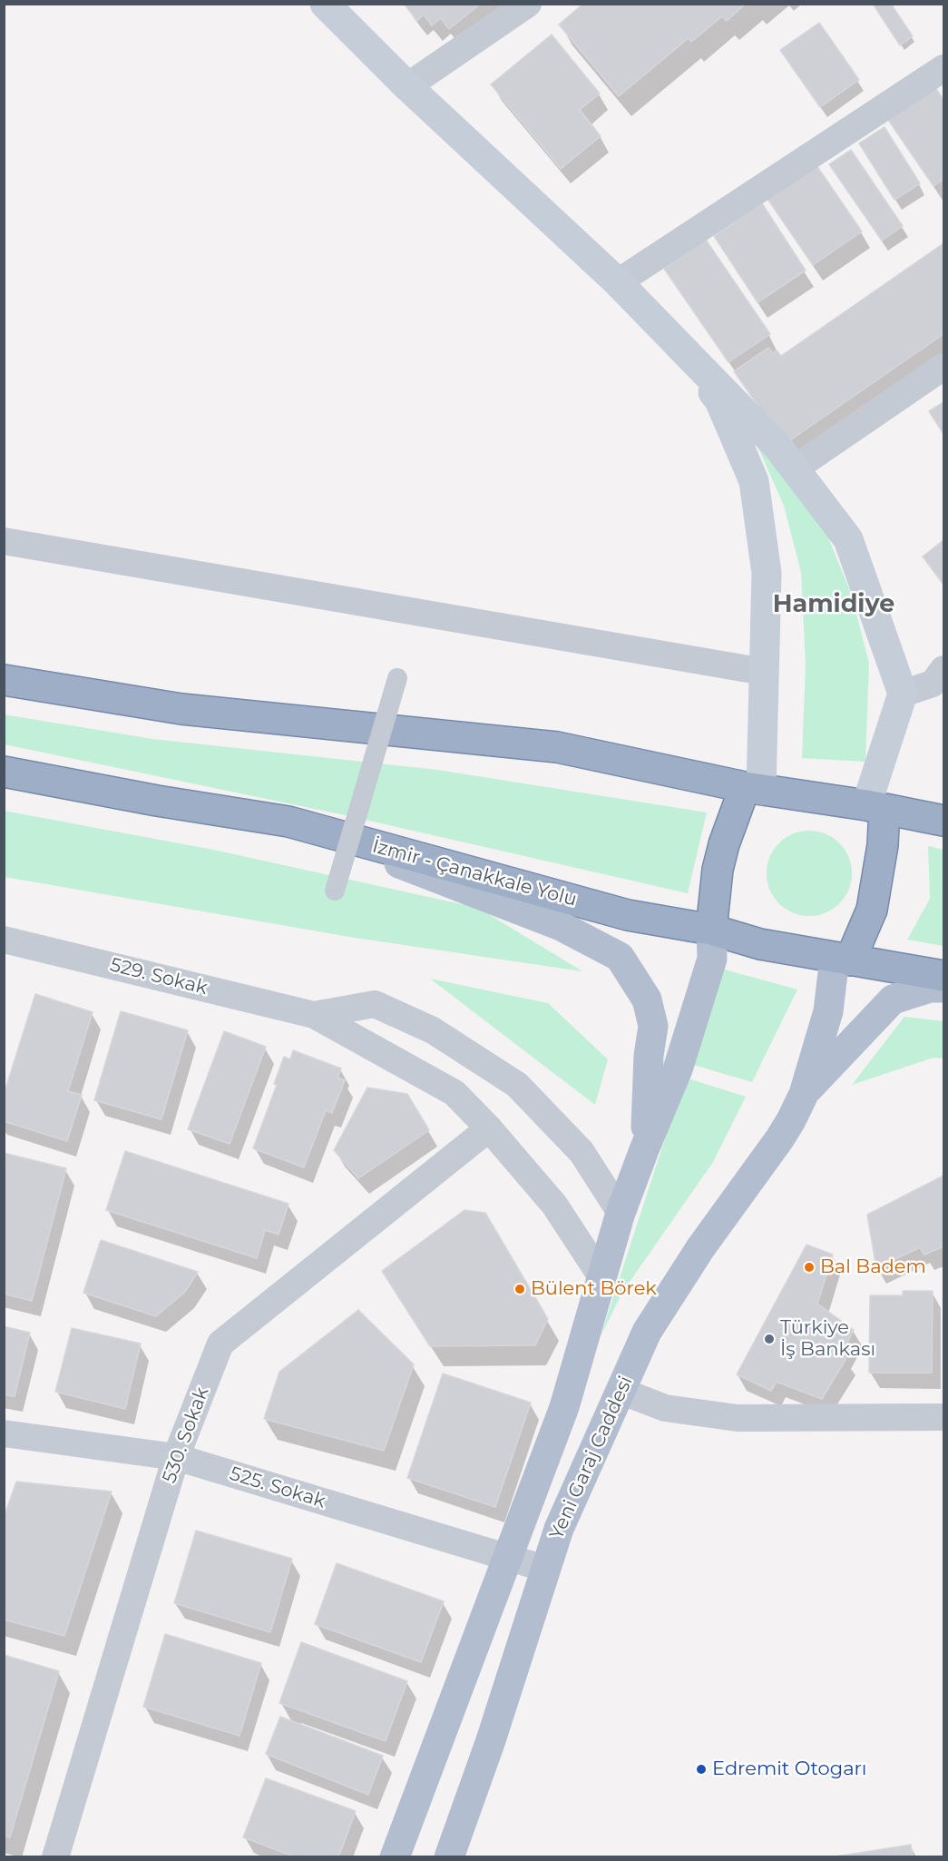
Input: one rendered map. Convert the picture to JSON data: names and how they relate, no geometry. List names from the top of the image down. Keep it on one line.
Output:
{"streets":{"highway":["İzmir - Çanakkale Yolu"],"main road":["Yeni Garaj Caddesi"],"street":["529. Sokak","530. Sokak","525. Sokak"]},"crossings":[["İzmir - Çanakkale Yolu","Yeni Garaj Caddesi"],["530. Sokak","525. Sokak"],["Yeni Garaj Caddesi","525. Sokak"]],"districts":["Hamidiye"],"places":["Bal Badem","Bülent Börek","Türkiye İş Bankası","Edremit Otogarı"]}
